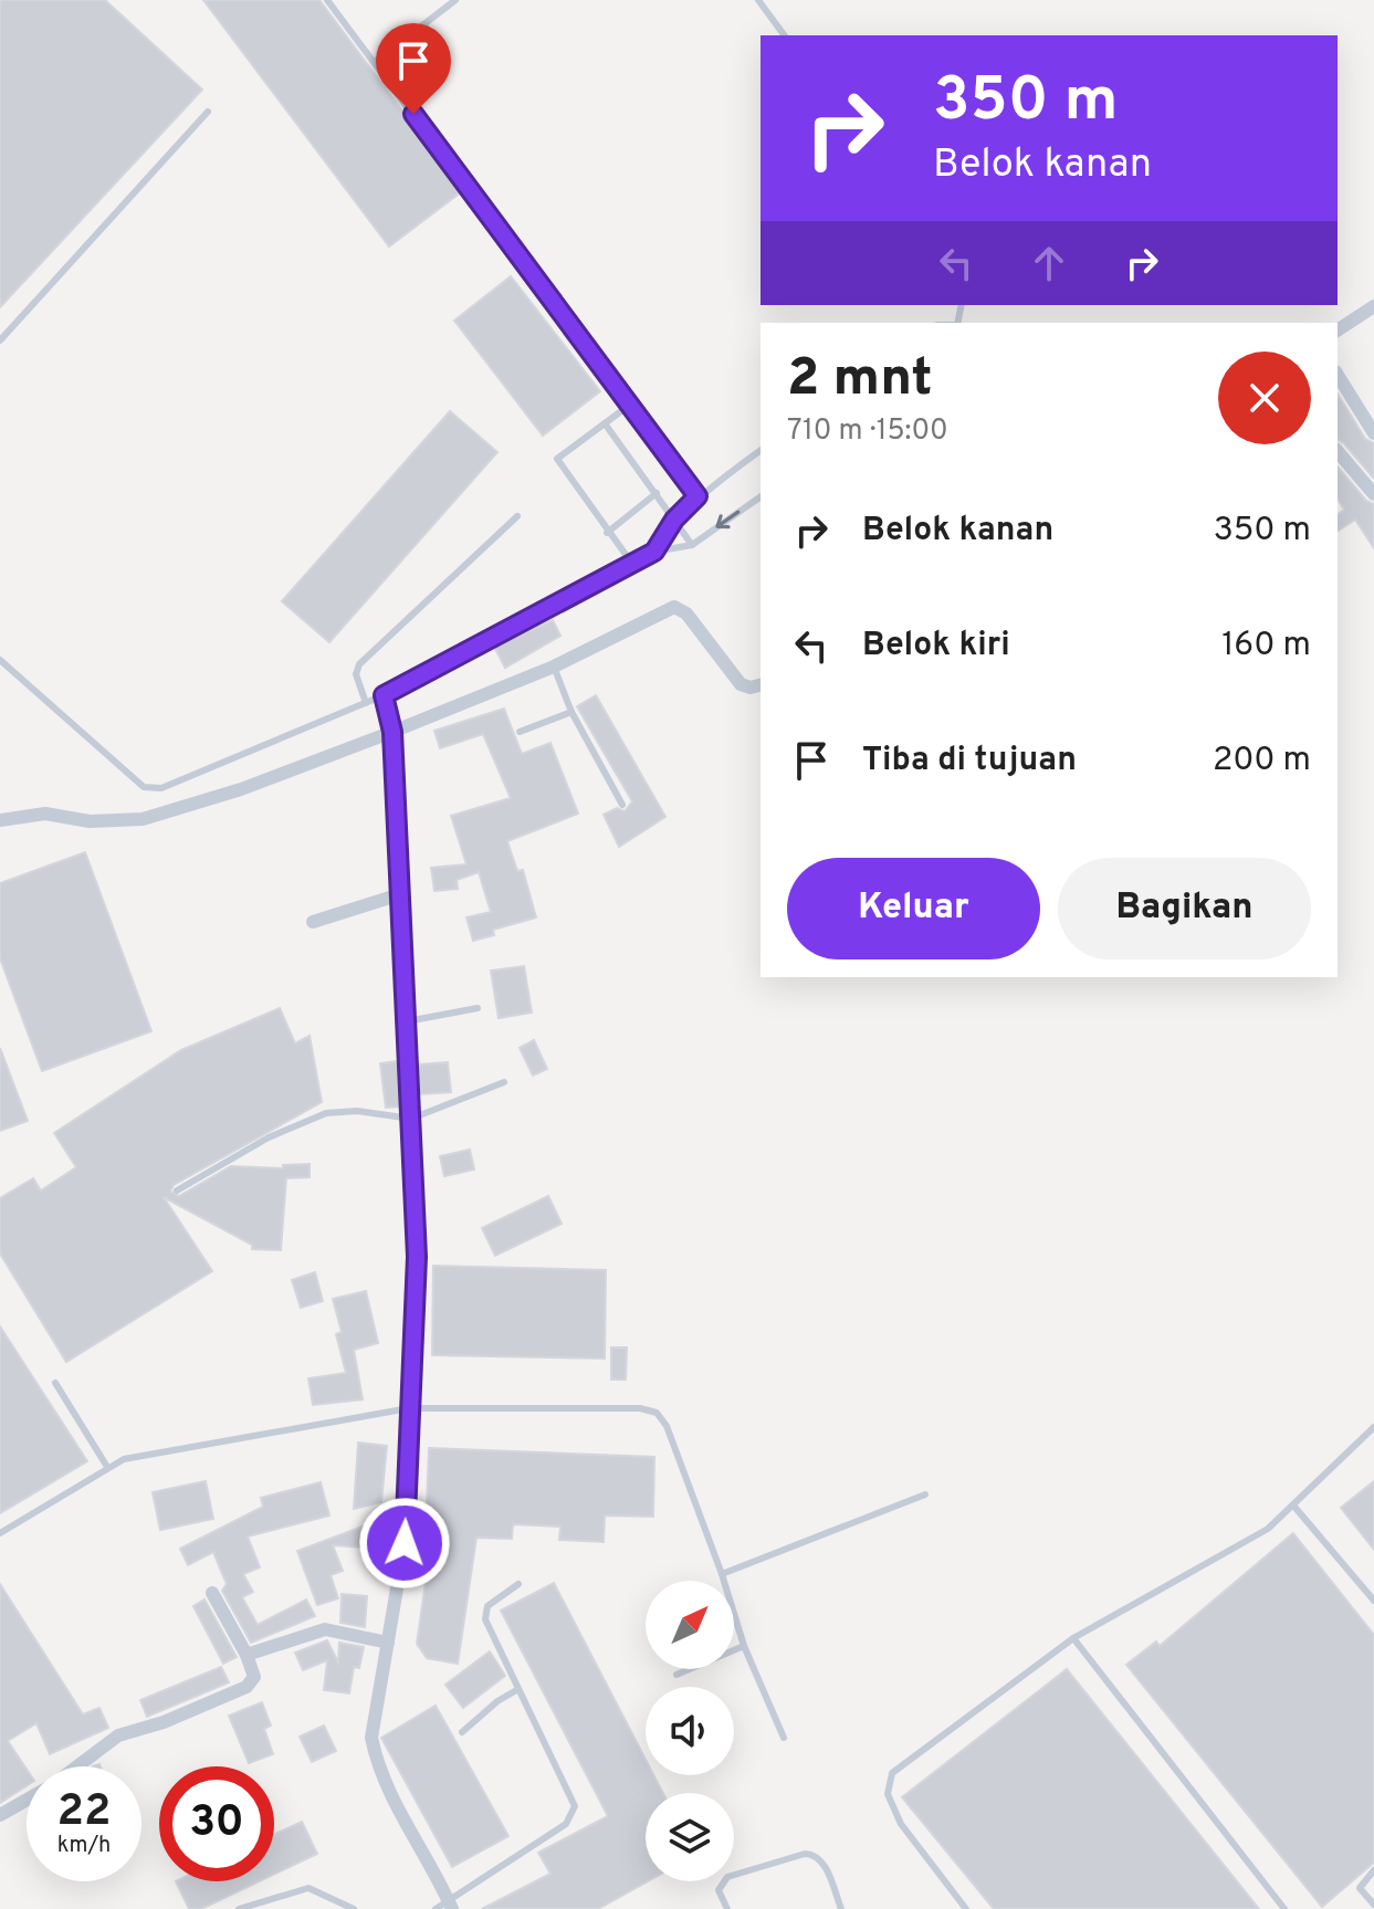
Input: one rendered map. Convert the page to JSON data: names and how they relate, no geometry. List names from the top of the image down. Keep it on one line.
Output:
{"north":"top right","page":{"turn":["350 m","Belok kanan"],"heading":["2 mnt","710 m · 15:00"],"list":[{"name":"Belok kanan","value":"350 m"},{"name":"Belok kiri","value":"160 m"},{"name":"Tiba di tujuan","value":"200 m"}],"buttons":["Keluar","Bagikan"],"speed":"22 km/h","limit":"30"}}
